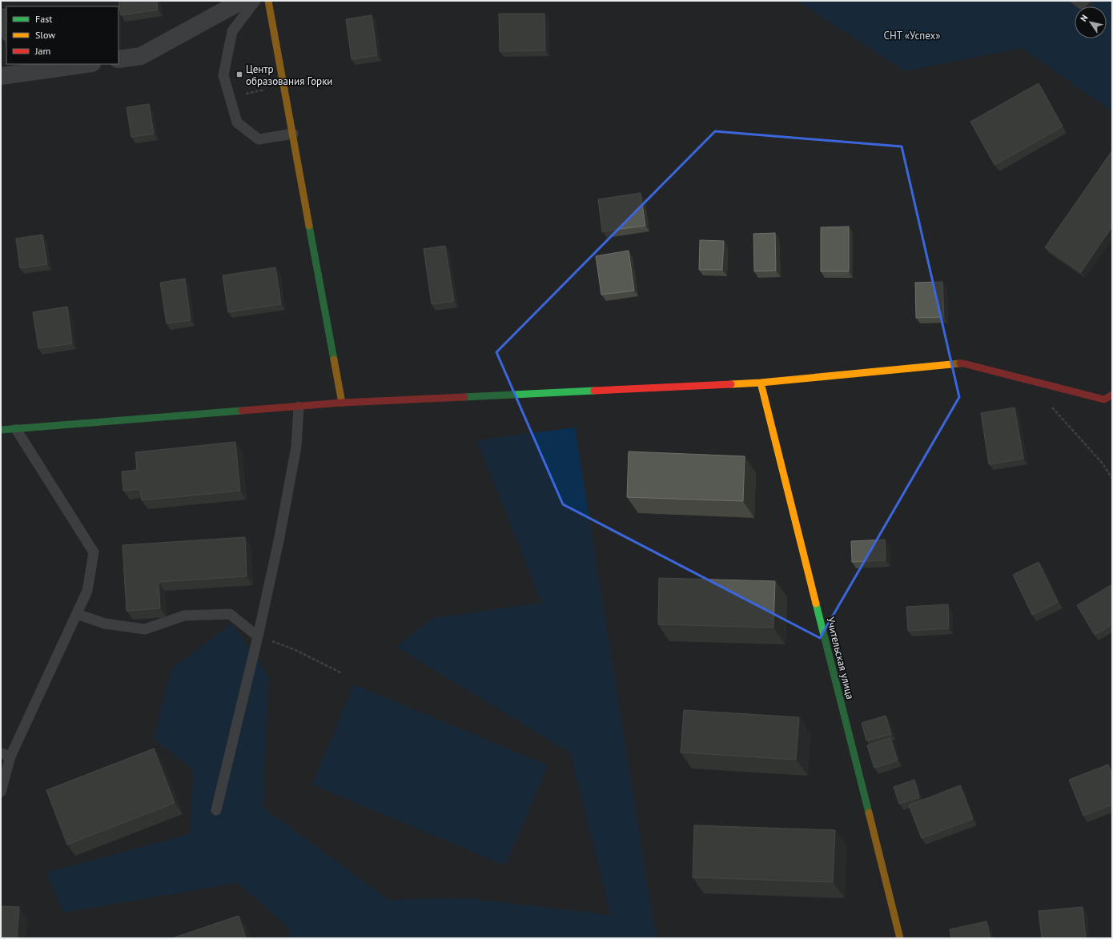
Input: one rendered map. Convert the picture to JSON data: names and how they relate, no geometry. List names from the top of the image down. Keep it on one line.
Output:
{"streets":{"street":["Учительская улица"]},"parks":["СНТ «Успех»"],"places":{"transit":["Центр образования Горки"]},"legend":["Fast","Slow","Jam"],"north":"top left"}
